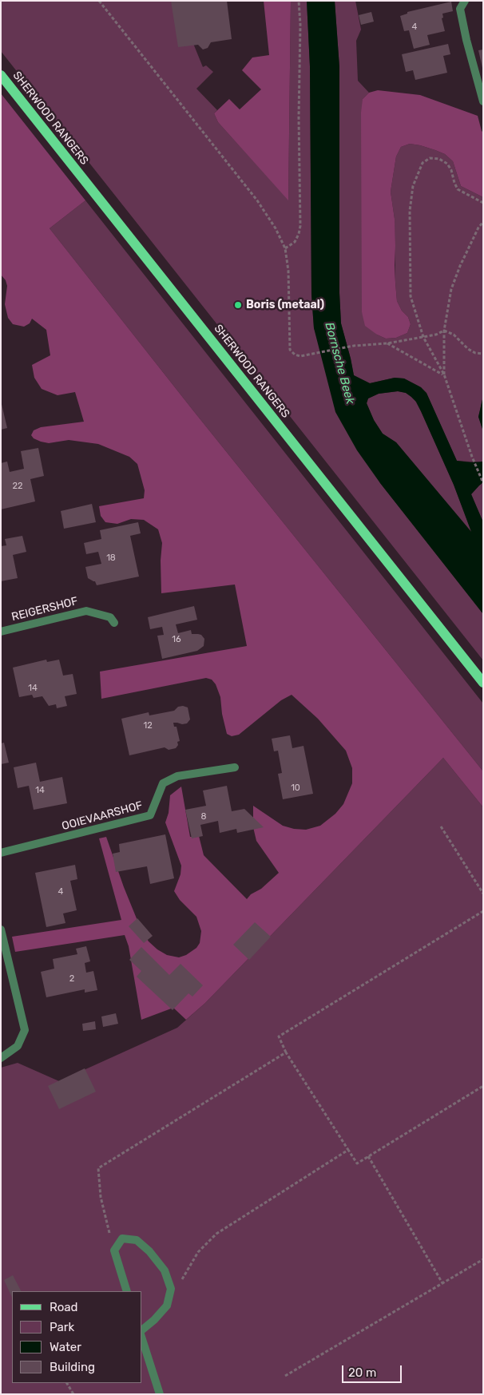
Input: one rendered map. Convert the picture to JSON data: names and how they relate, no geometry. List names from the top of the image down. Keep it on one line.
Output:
{"streets":{"main road":["SHERWOOD RANGERS"],"street":["REIGERSHOF","OOIEVAARSHOF"]},"water":["Bornsche Beek"],"places":["Boris (metaal)"],"house_numbers":["4","22","18","16","14","12","10","14","8","4","2"],"legend":["Road","Park","Water","Building"],"scale_bar":"20 m"}
